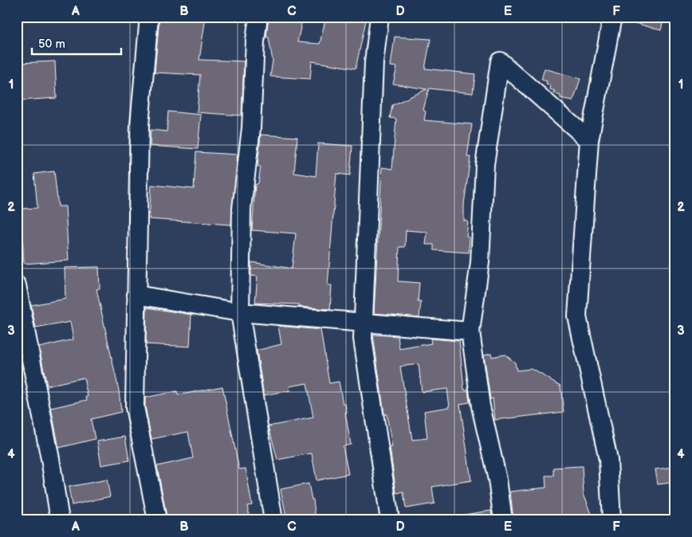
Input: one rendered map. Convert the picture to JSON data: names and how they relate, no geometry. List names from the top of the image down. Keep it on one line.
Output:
{"scale_bar":"50 m","grid":{"columns":["A","B","C","D","E","F"],"rows":["1","2","3","4"]}}
